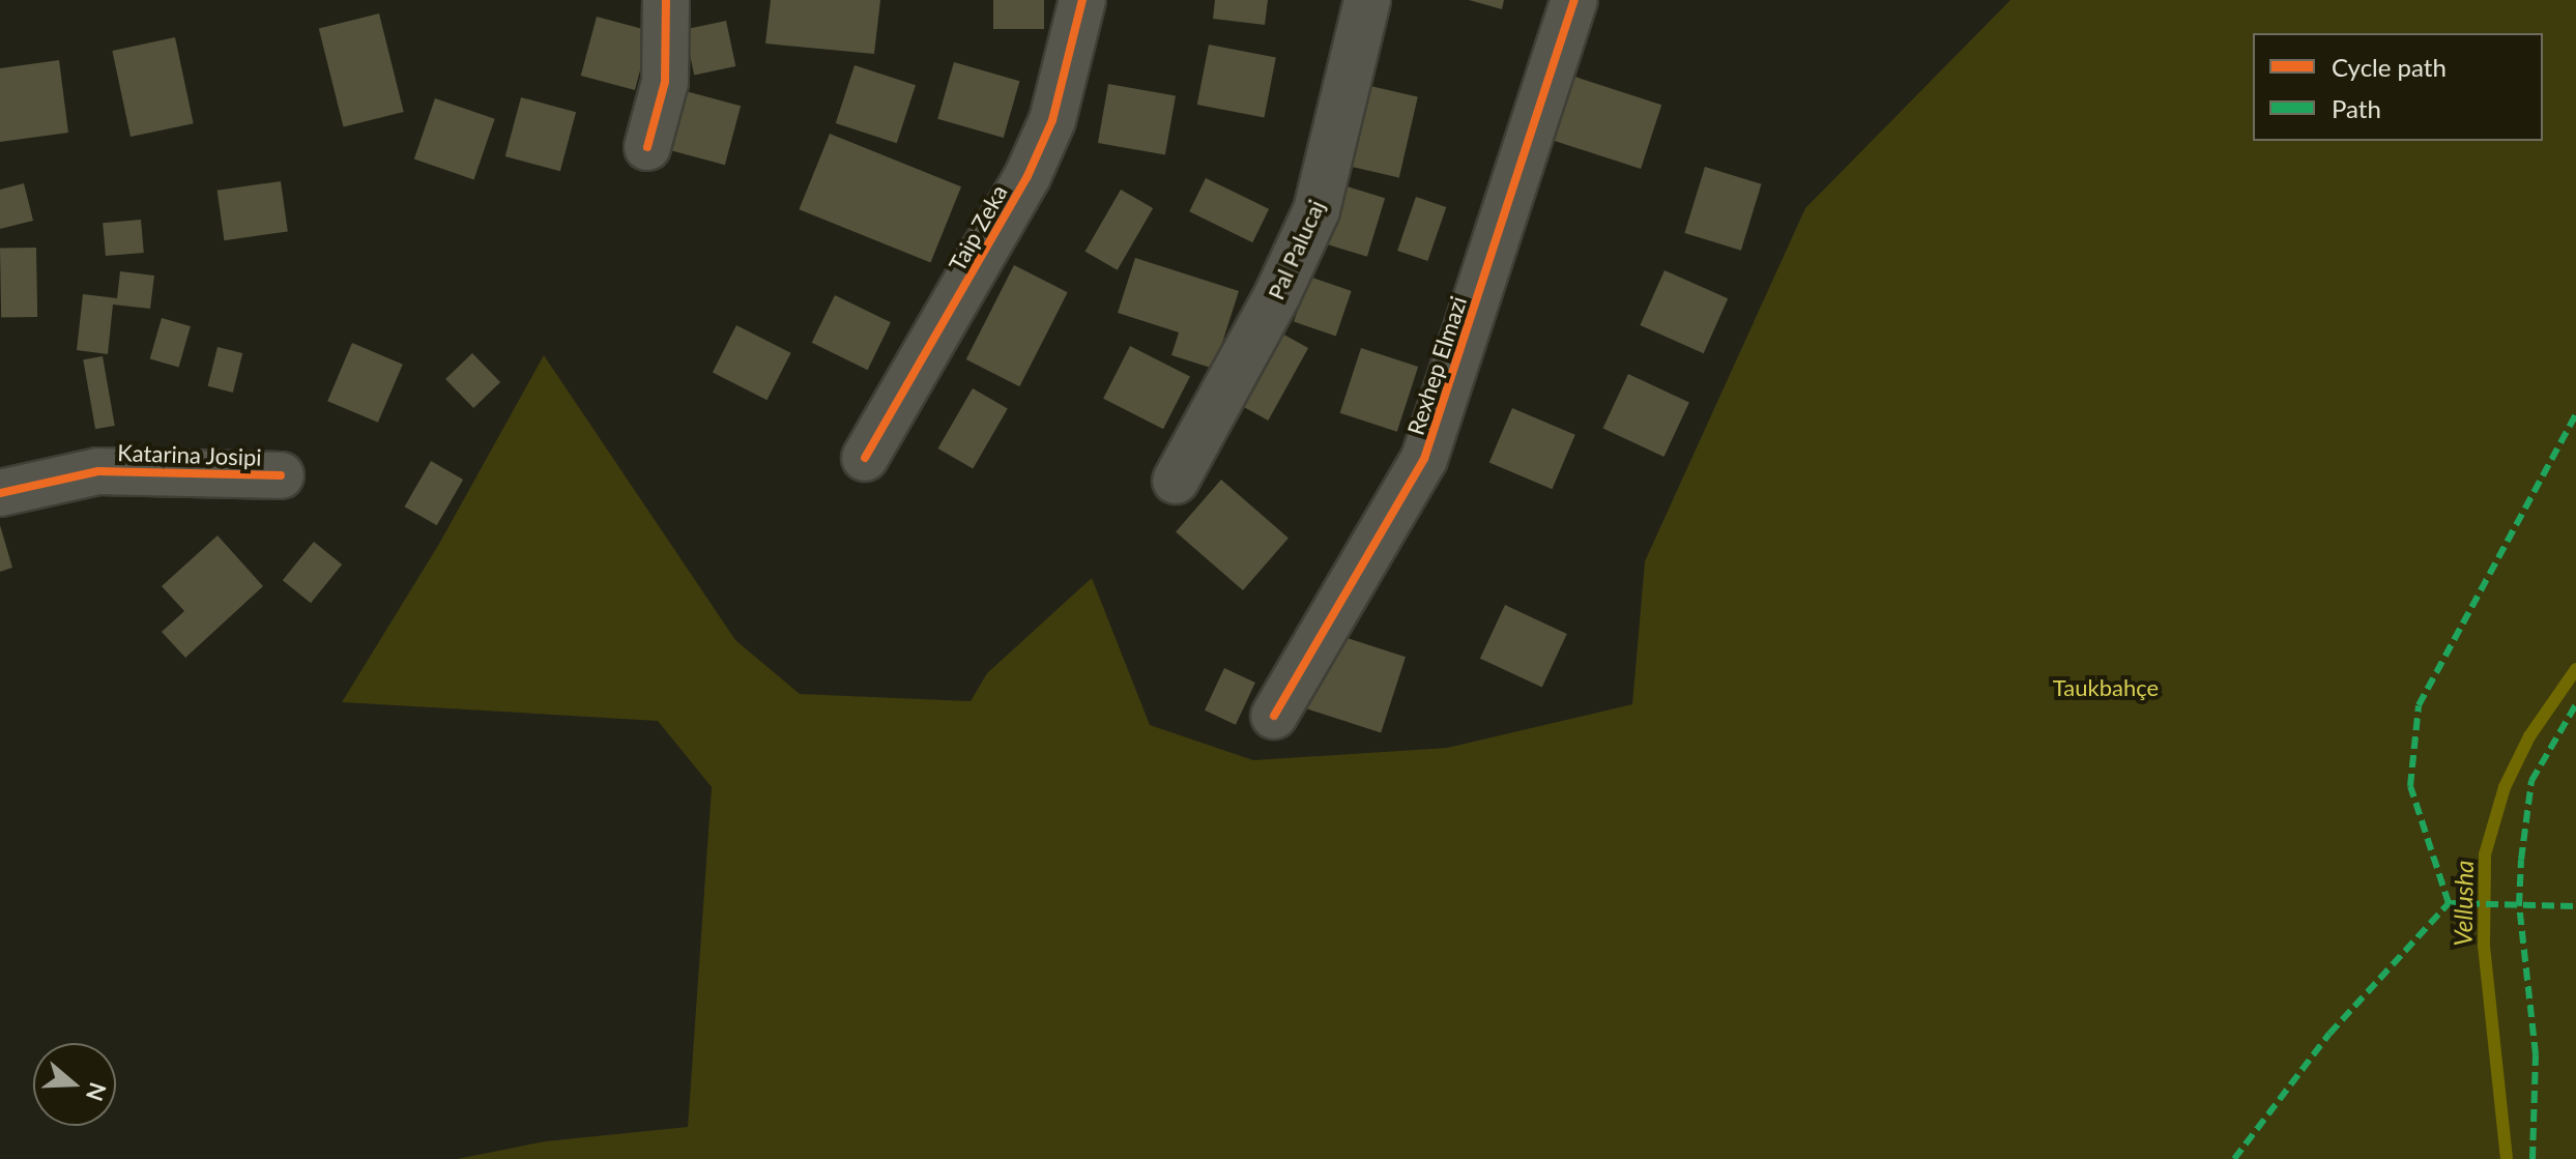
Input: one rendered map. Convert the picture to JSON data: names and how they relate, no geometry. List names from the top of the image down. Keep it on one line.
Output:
{"streets":{"street":["Taip Zeka","Pal Palucaj","Rexhep Elmazi","Katarina Josipi"]},"water":["Vellusha"],"parks":["Taukbahçe"],"legend":["Cycle path","Path"],"north":"right"}
